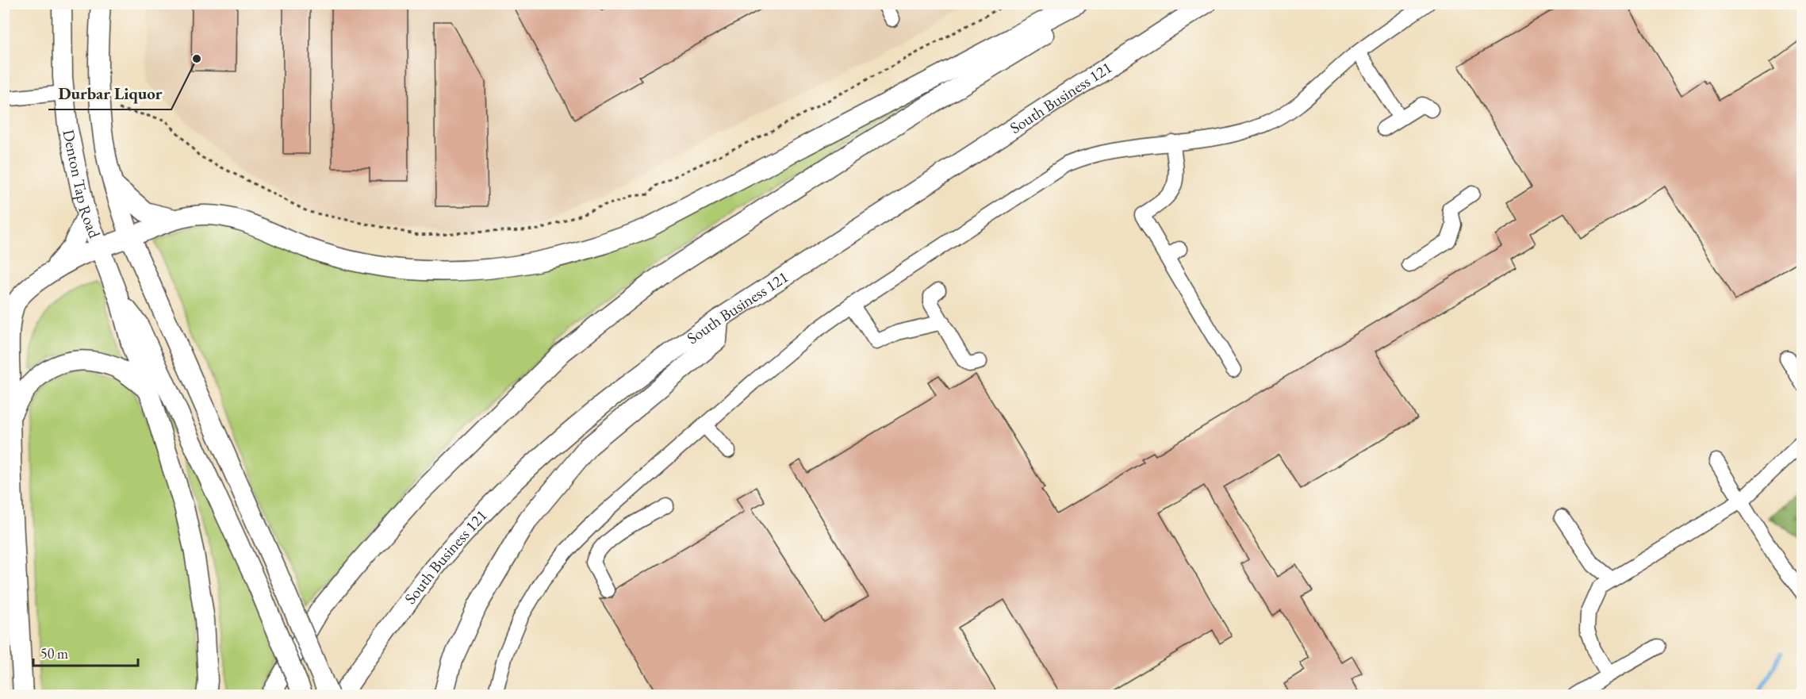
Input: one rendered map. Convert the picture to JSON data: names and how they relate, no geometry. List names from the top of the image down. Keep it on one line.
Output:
{"streets":{"main road":["South Business 121","Denton Tap Road"]},"places":["Durbar Liquor"],"scale_bar":"50 m"}
